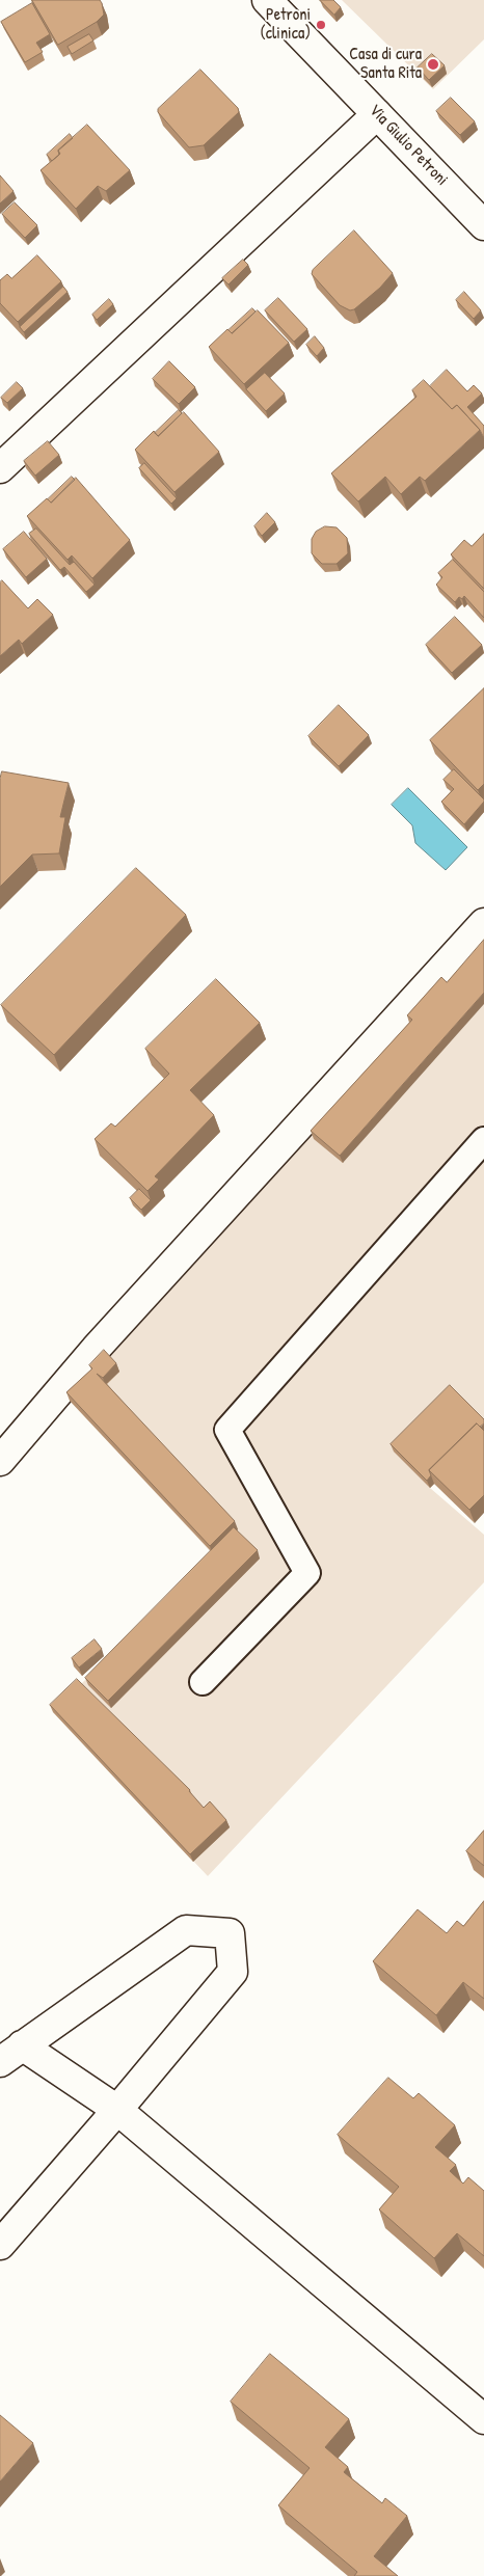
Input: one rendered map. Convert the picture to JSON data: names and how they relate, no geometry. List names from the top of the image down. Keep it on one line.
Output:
{"streets":{"street":["Via Giulio Petroni"]},"places":["Petroni (clinica)","Casa di cura Santa Rita"]}
